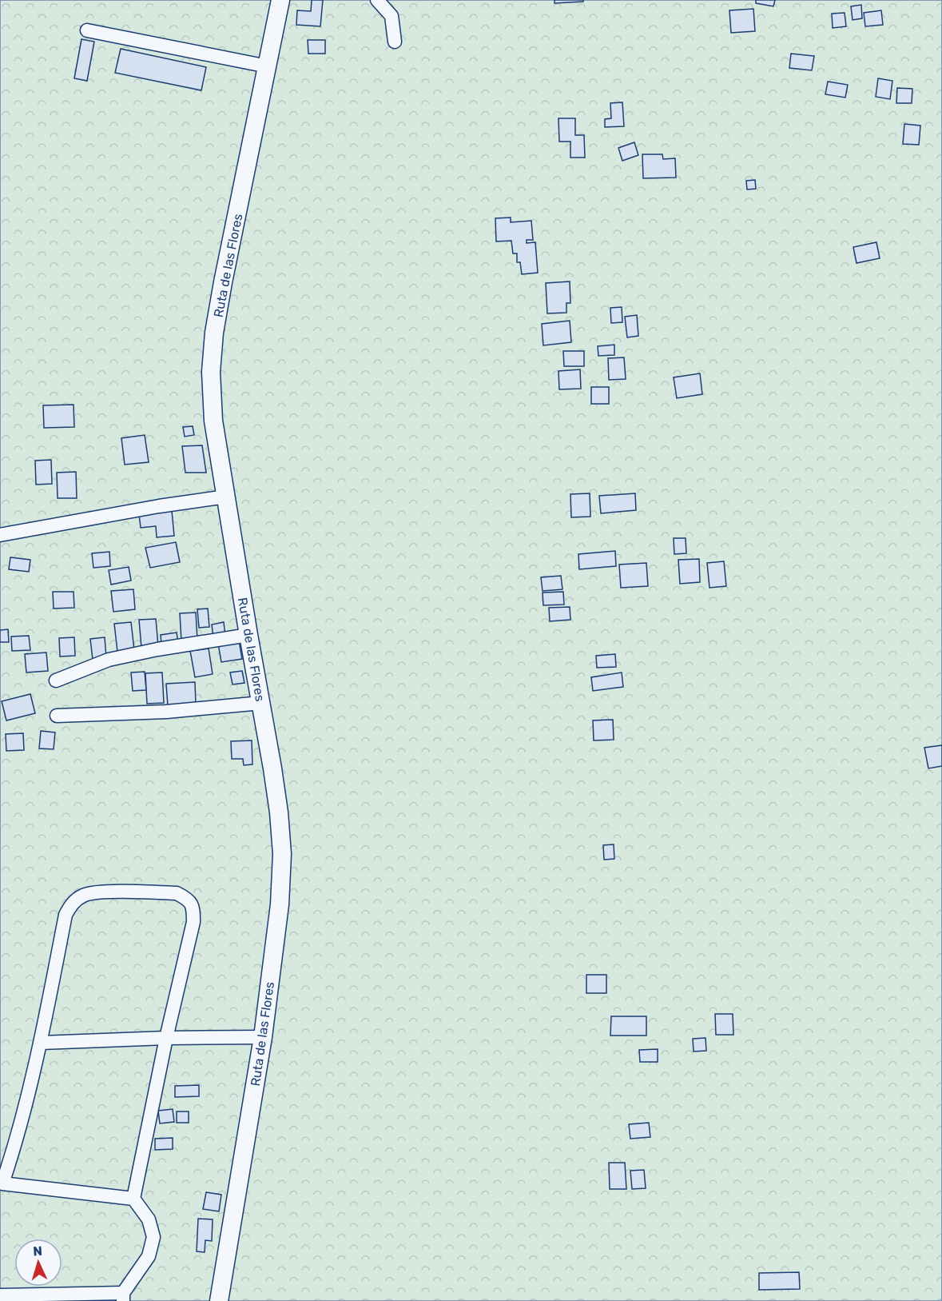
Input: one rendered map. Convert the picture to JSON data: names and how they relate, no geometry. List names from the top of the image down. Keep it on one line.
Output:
{"streets":{"main road":["Ruta de las Flores"]},"north":"top"}
